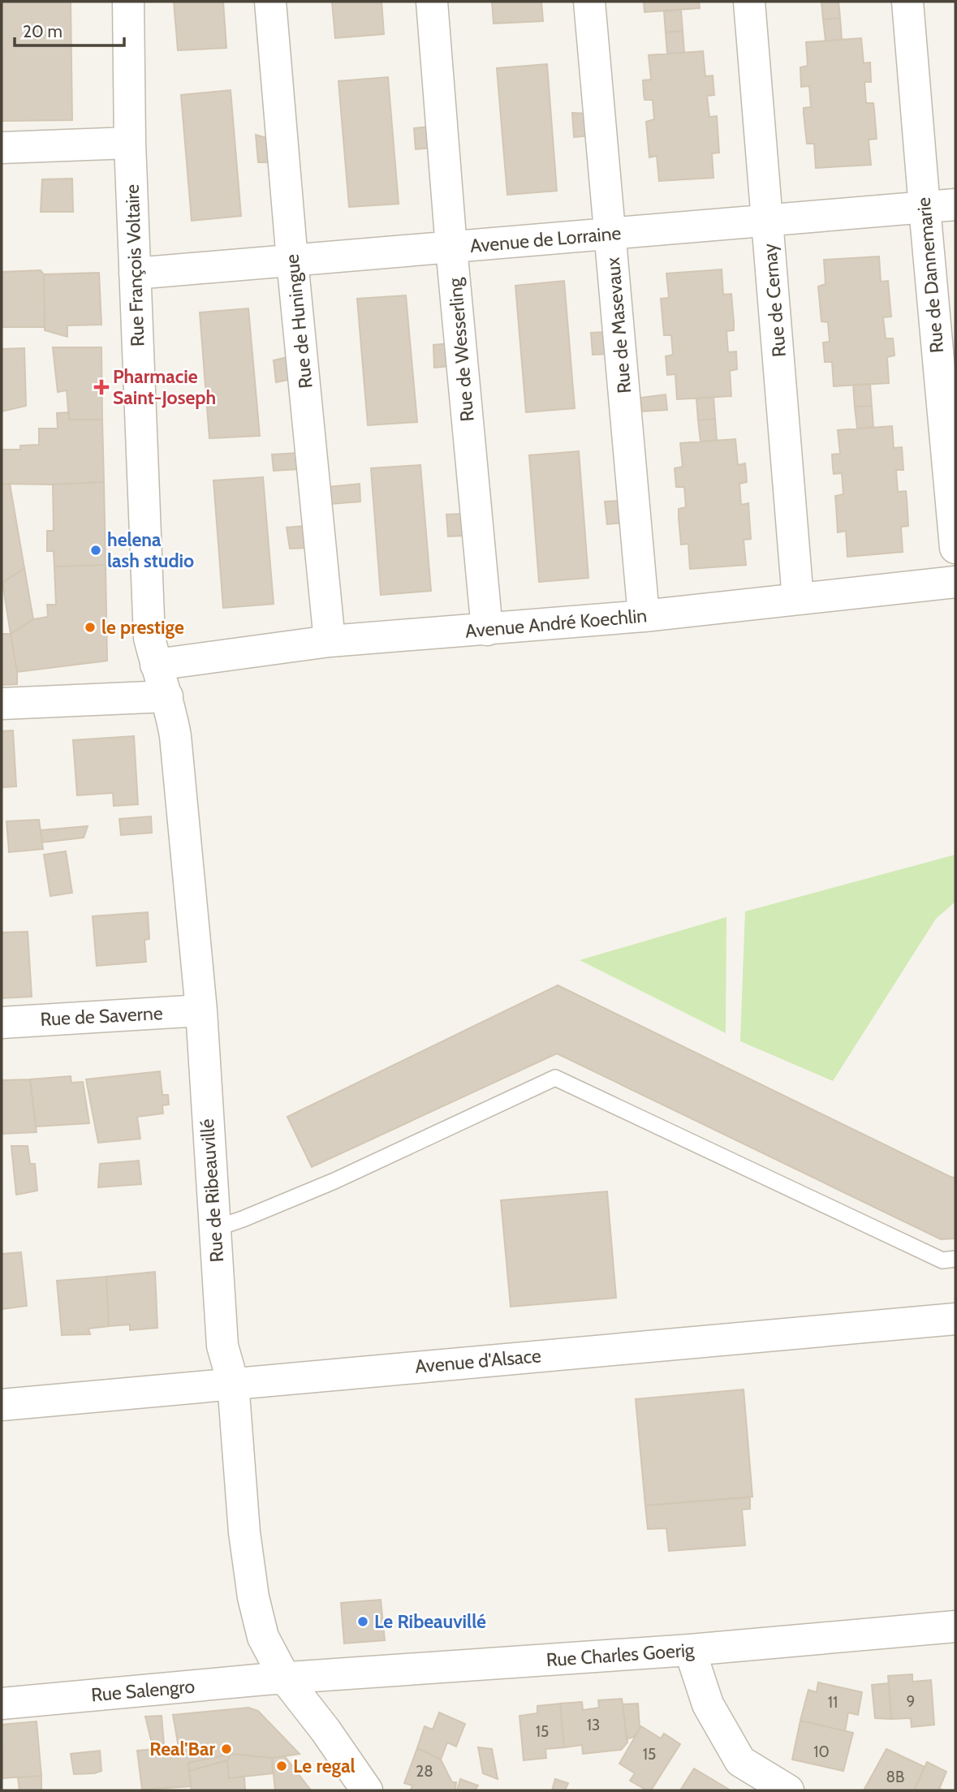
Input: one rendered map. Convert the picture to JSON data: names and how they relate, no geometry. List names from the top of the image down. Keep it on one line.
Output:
{"streets":{"street":["Avenue de Lorraine","Rue François Voltaire","Rue de Dannemarie","Rue de Cernay","Rue de Huningue","Rue de Masevaux","Rue de Wesserling","Avenue André Koechlin","Rue de Saverne","Rue de Ribeauvillé","Avenue d'Alsace","Rue Charles Goerig","Rue Salengro"]},"crossings":[["Avenue de Lorraine","Rue François Voltaire"],["Avenue de Lorraine","Rue de Dannemarie"],["Avenue de Lorraine","Rue de Cernay"],["Avenue de Lorraine","Rue de Huningue"],["Avenue de Lorraine","Rue de Masevaux"],["Avenue de Lorraine","Rue de Wesserling"],["Rue François Voltaire","Avenue André Koechlin"],["Rue François Voltaire","Rue de Ribeauvillé"],["Rue de Cernay","Avenue André Koechlin"],["Rue de Huningue","Avenue André Koechlin"],["Rue de Masevaux","Avenue André Koechlin"],["Rue de Wesserling","Avenue André Koechlin"],["Rue de Saverne","Rue de Ribeauvillé"],["Rue de Ribeauvillé","Avenue d'Alsace"],["Rue de Ribeauvillé","Rue Charles Goerig"],["Rue de Ribeauvillé","Rue Salengro"],["Rue Charles Goerig","Rue Salengro"]],"places":{"health":["Pharmacie Saint-Joseph"],"other":["helena lash studio","le prestige","Le Ribeauvillé","Real'Bar","Le regal"]},"house_numbers":["9","11","13","15","10","15","28","8B"],"scale_bar":"20 m"}
